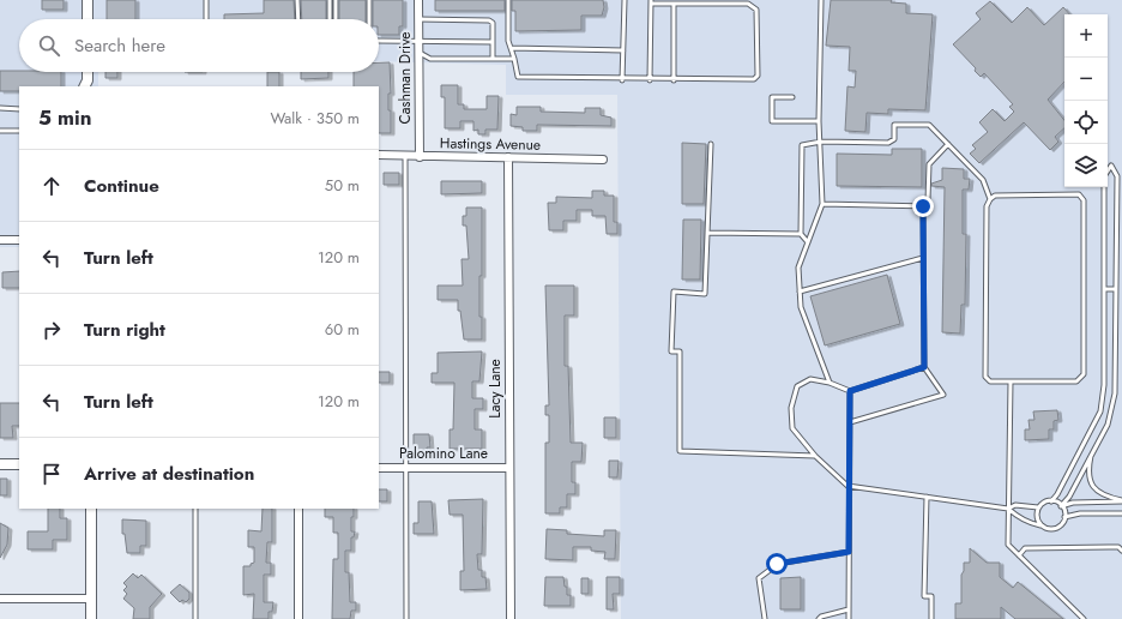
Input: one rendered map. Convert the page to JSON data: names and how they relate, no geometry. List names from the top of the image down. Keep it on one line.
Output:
{"streets":{"street":["Cashman Drive","Hastings Avenue","Lacy Lane","Palomino Lane"]},"crossings":[["Cashman Drive","Hastings Avenue"],["Hastings Avenue","Lacy Lane"],["Lacy Lane","Palomino Lane"]],"page":{"map_buttons":["+","−"],"search":"Search here","heading":["5 min","Walk · 350 m"],"list":[["Continue","50 m"],["Turn left","120 m"],["Turn right","60 m"],["Turn left","120 m"],"Arrive at destination"]}}
